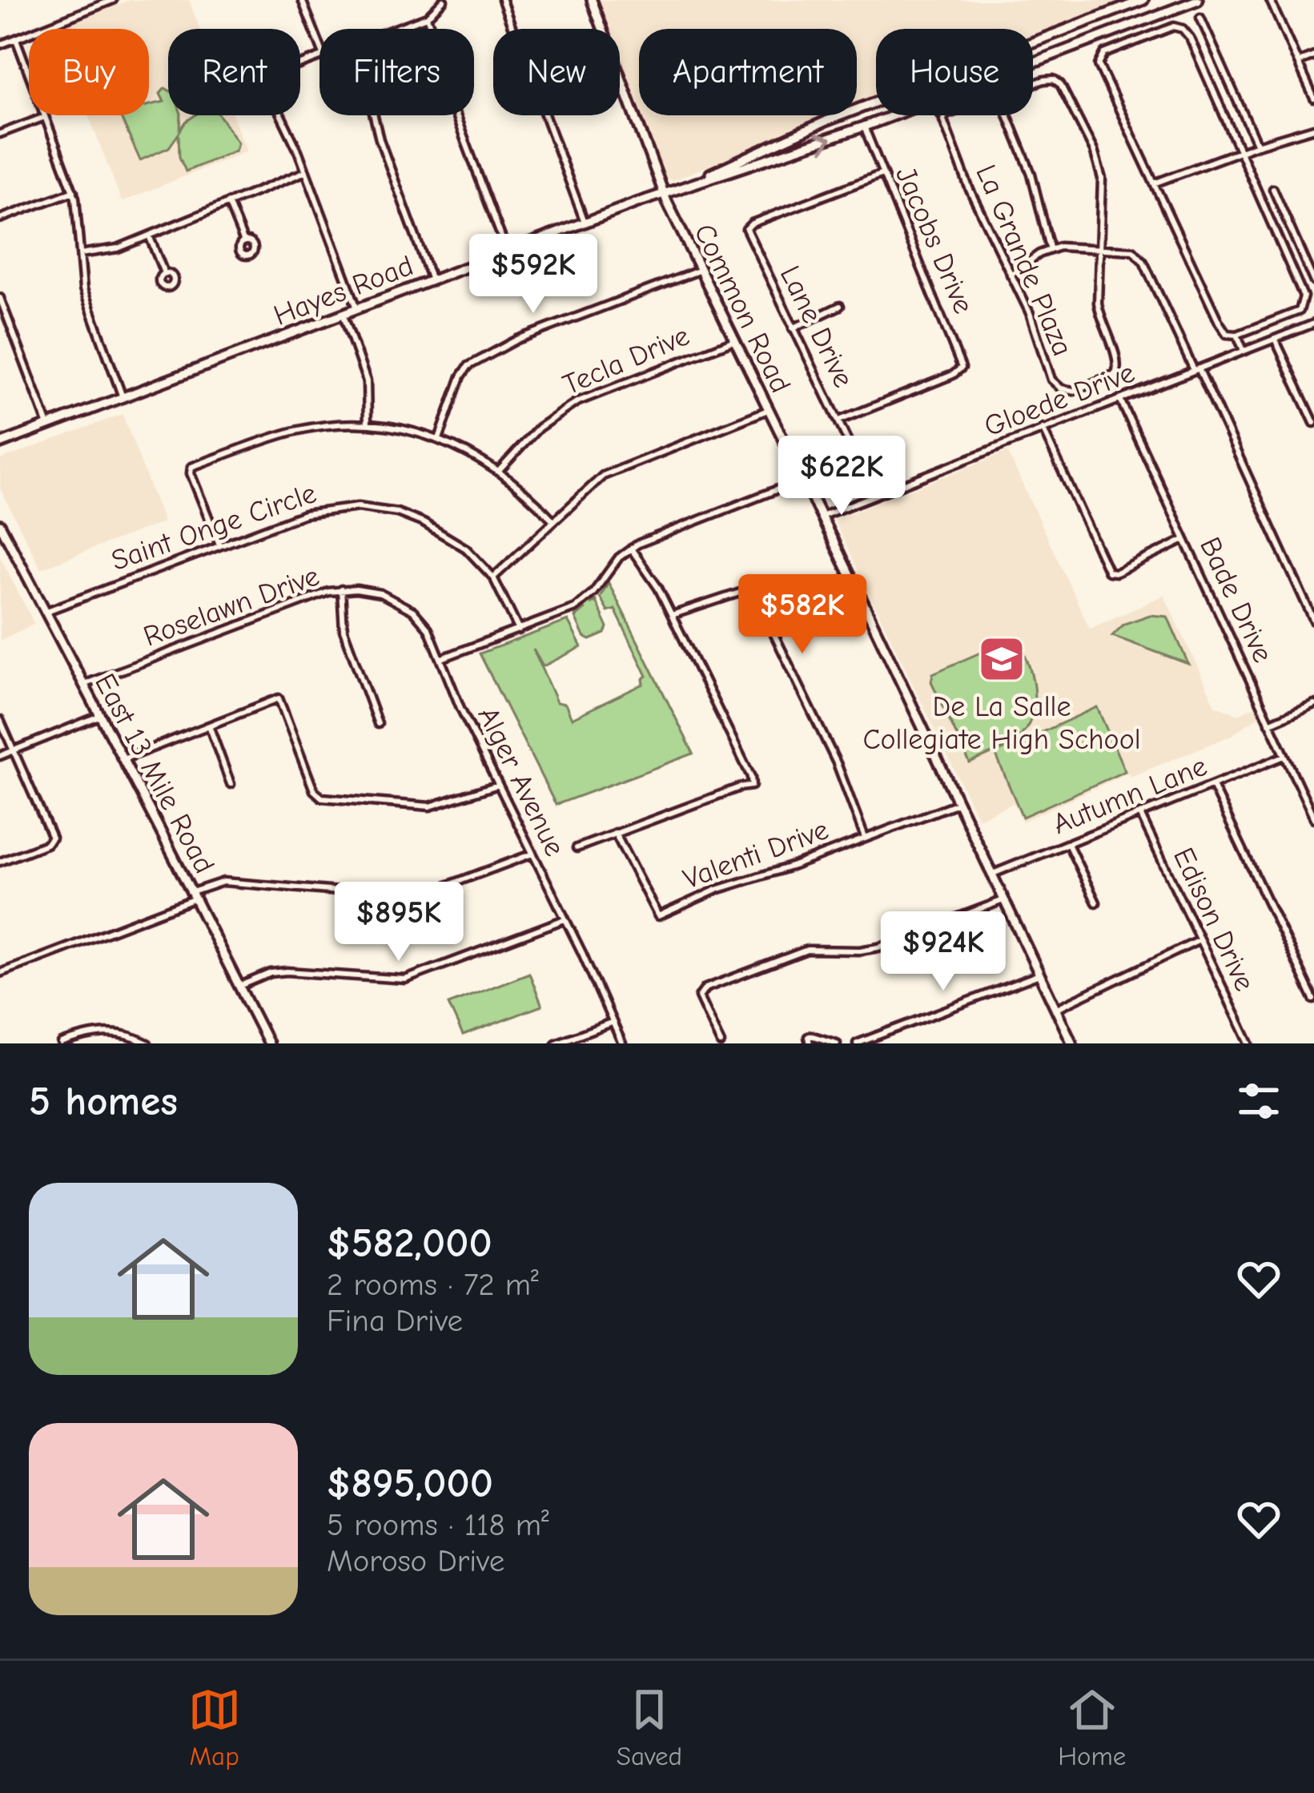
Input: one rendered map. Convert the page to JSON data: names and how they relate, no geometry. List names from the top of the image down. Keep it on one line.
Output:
{"streets":{"street":["Jacobs Drive","La Grande Plaza","Hayes Road","Common Road","Lane Drive","Tecla Drive","Gloede Drive","Saint Onge Circle","Bade Drive","Roselawn Drive","East 13 Mile Road","Alger Avenue","Autumn Lane","Valenti Drive","Edison Drive"]},"crossings":[["Jacobs Drive","Hayes Road"],["Jacobs Drive","Lane Drive"],["Hayes Road","Common Road"],["Common Road","Tecla Drive"],["Common Road","Gloede Drive"],["Common Road","Autumn Lane"],["Common Road","Valenti Drive"],["Lane Drive","Gloede Drive"],["Gloede Drive","Bade Drive"],["Saint Onge Circle","East 13 Mile Road"],["Bade Drive","Autumn Lane"],["Roselawn Drive","East 13 Mile Road"],["Roselawn Drive","Alger Avenue"],["Autumn Lane","Edison Drive"]],"places":{"school or university":["De La Salle Collegiate High School"]},"page":{"chip":["Buy","Rent","Filters","New","Apartment","House"],"price":["$592K","$622K","$582K","$895K","$924K"],"heading":"5 homes","list":[{"name":"$582,000","note":"2 rooms · 72 m² · Fina Drive"},{"name":"$895,000","note":"5 rooms · 118 m² · Moroso Drive"}],"tabs":["Map","Saved","Home"]}}
